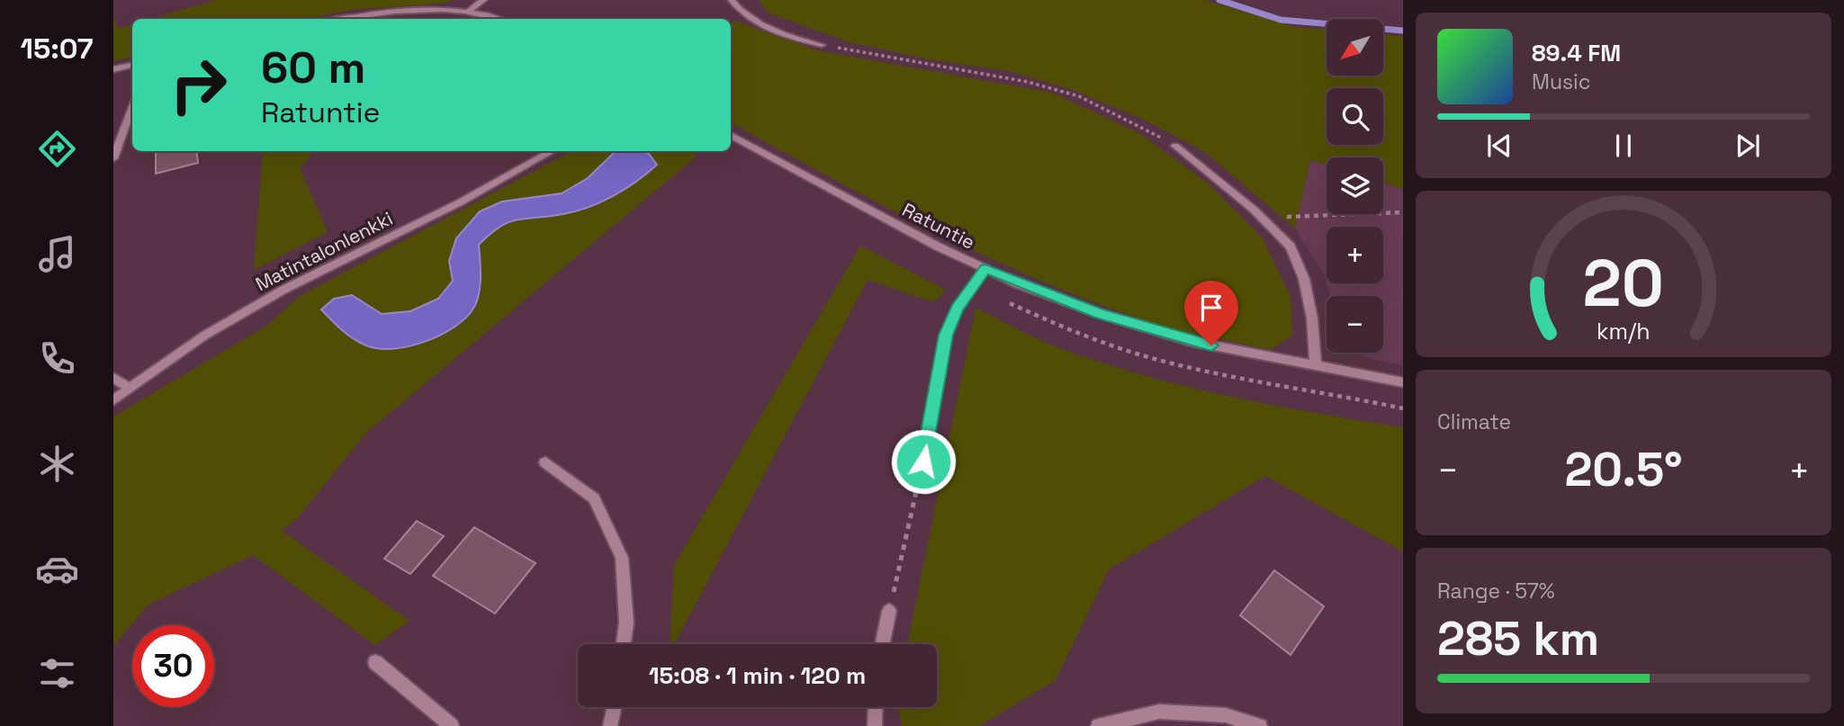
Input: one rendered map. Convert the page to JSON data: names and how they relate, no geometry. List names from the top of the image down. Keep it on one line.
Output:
{"streets":{"street":["Ratuntie","Matintalonlenkki"]},"north":"bottom left","page":{"tabs":"15:07","map_buttons":["+","−"],"turn":["60 m","Ratuntie"],"song":["89.4 FM","Music"],"tile":["Climate",["Range · 57%","285 km"]],"heat":["−","20.5°","+"],"limit":"30","trip":"15:08 · 1 min · 120 m","gauge":["20","km/h"]}}
